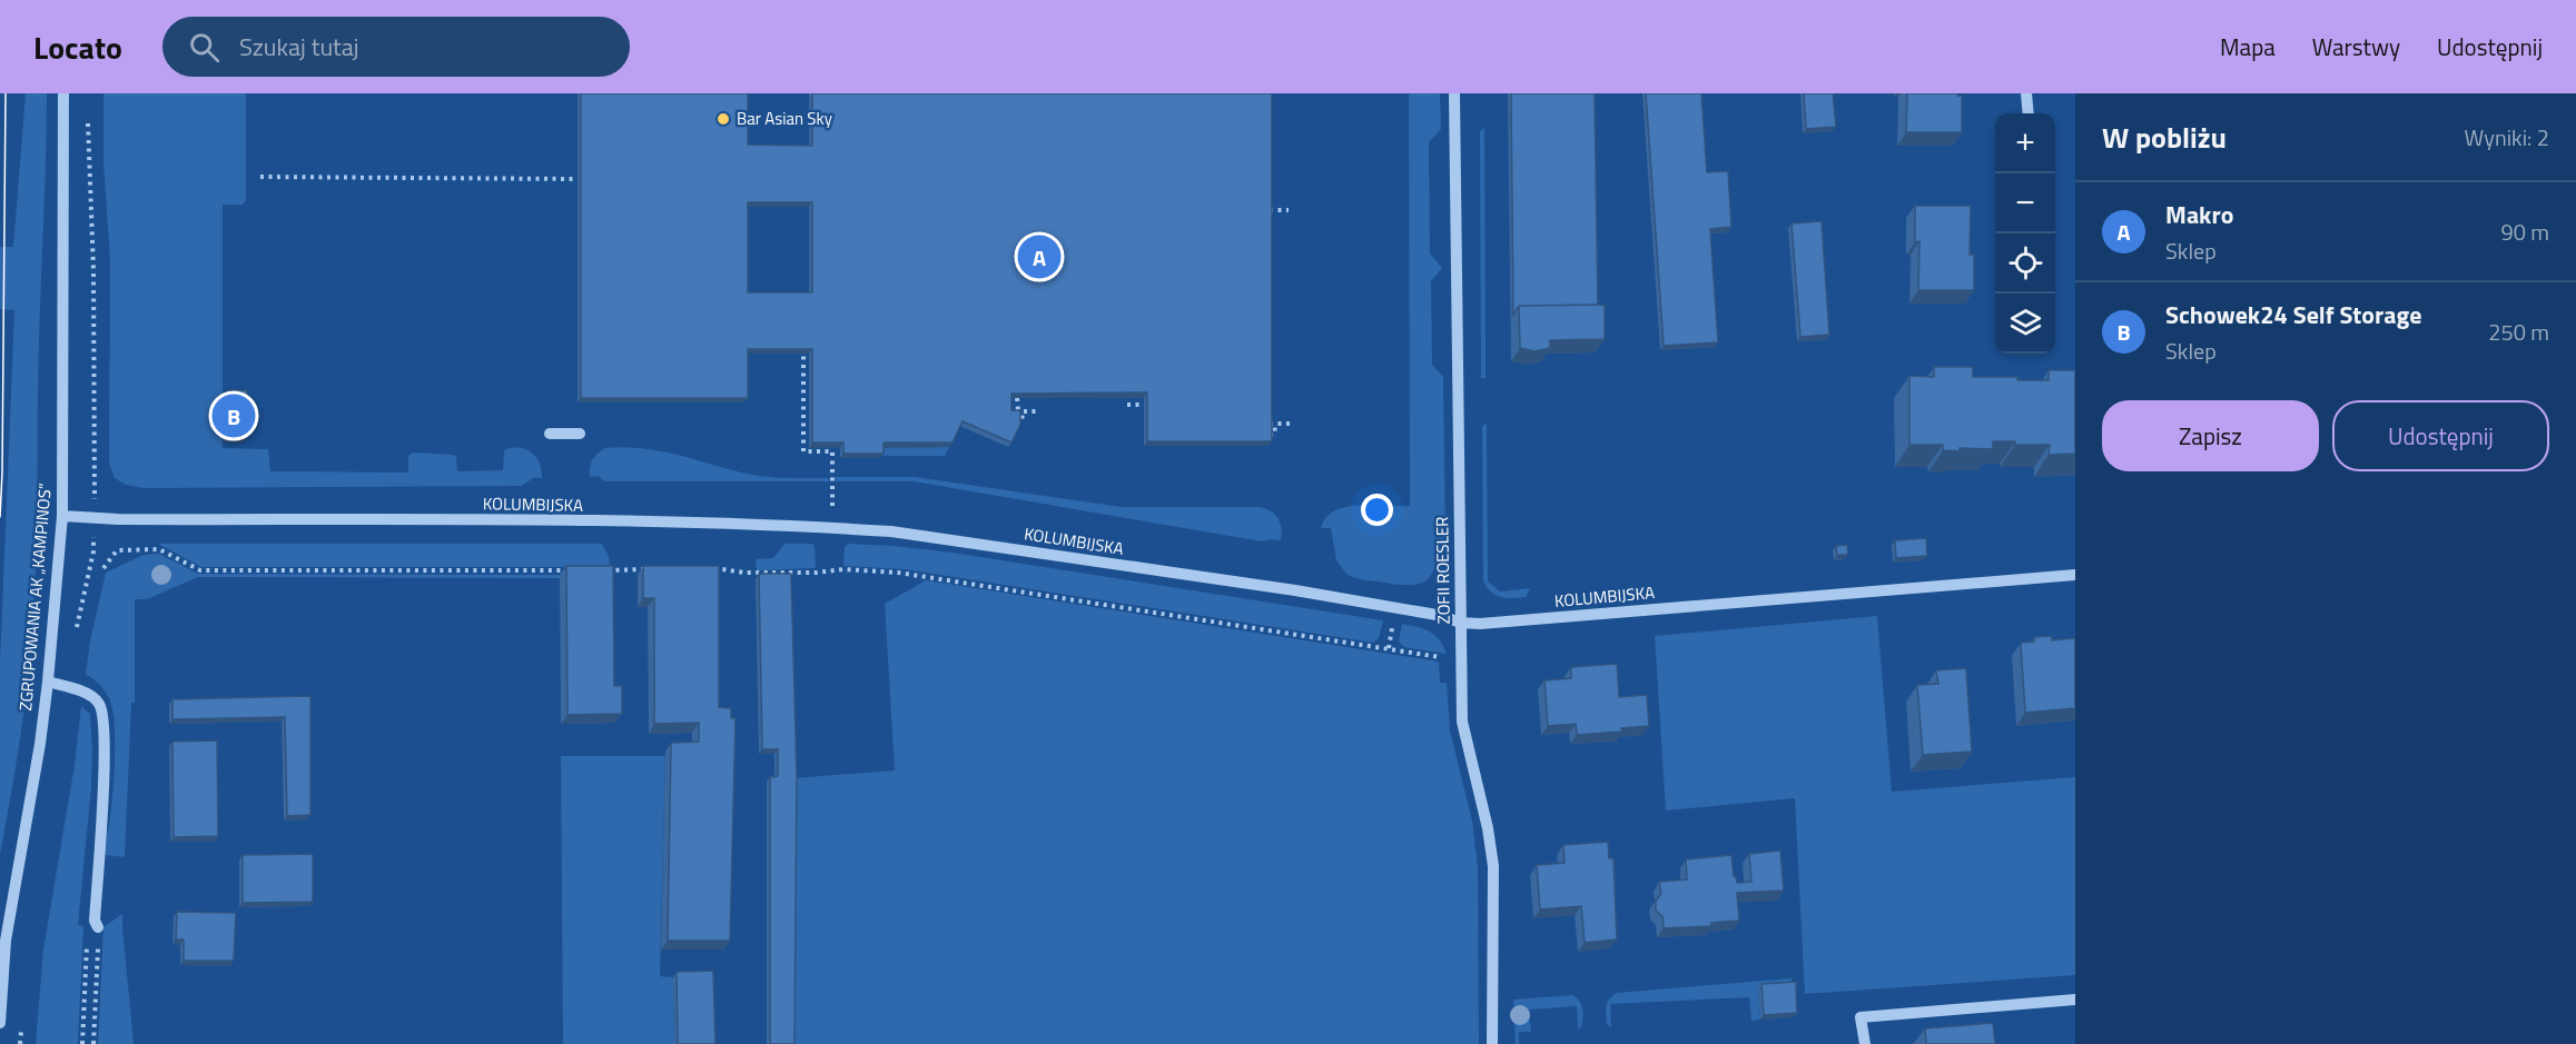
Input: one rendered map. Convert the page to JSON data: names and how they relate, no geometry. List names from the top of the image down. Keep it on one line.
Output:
{"streets":{"street":["KOLUMBIJSKA","ZOFII ROESLER","ZGRUPOWANIA AK „KAMPINOS”"]},"crossings":[["KOLUMBIJSKA","ZOFII ROESLER"],["KOLUMBIJSKA","ZGRUPOWANIA AK „KAMPINOS”"]],"places":["Bar Asian Sky"],"page":{"header":"Locato","search":"Szukaj tutaj","nav":["Mapa","Warstwy","Udostępnij"],"heading":["W pobliżu","Wyniki: 2"],"map_buttons":["+","−"],"list":[{"mark":"A","name":"Makro","note":"Sklep","value":"90 m"},{"mark":"B","name":"Schowek24 Self Storage","note":"Sklep","value":"250 m"}],"pins":["A","B"],"buttons":["Zapisz","Udostępnij"]}}
